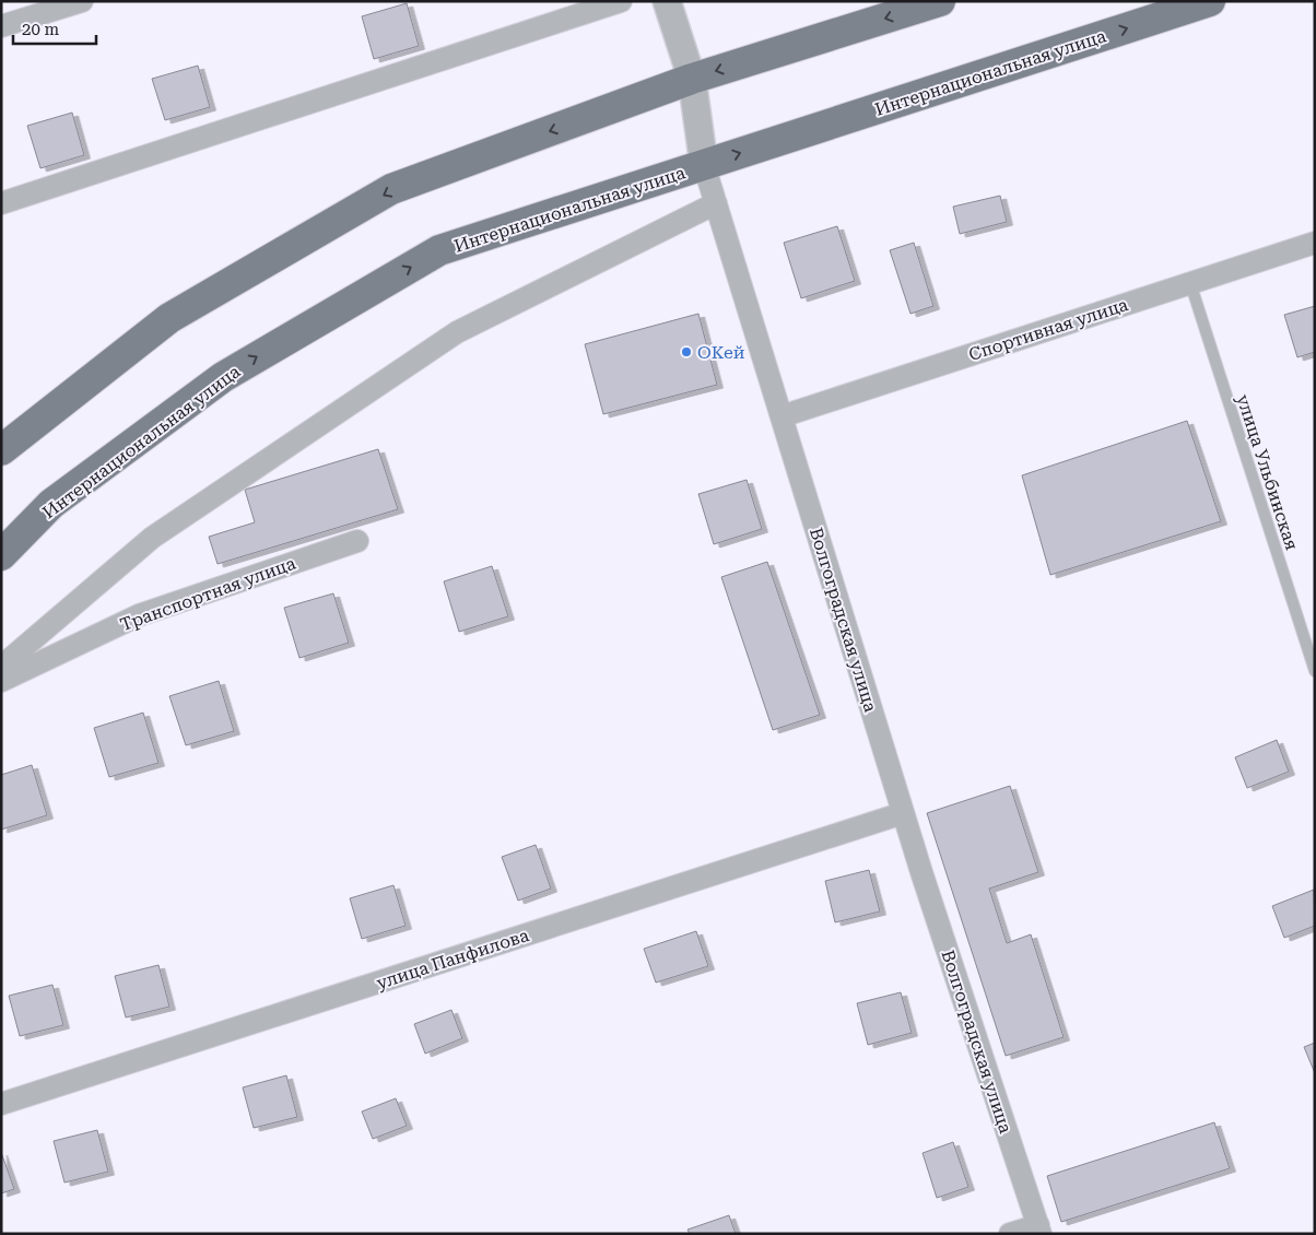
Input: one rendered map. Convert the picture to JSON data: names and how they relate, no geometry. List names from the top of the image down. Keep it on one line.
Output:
{"streets":{"main road":["Интернациональная улица"],"street":["Спортивная улица","Транспортная улица","Волгоградская улица","улица Панфилова"],"lane":["улица Ульбинская"]},"crossings":[["Интернациональная улица","Волгоградская улица"],["Спортивная улица","улица Ульбинская"],["Спортивная улица","Волгоградская улица"],["Волгоградская улица","улица Панфилова"]],"places":["ОКей"],"scale_bar":"20 m"}
